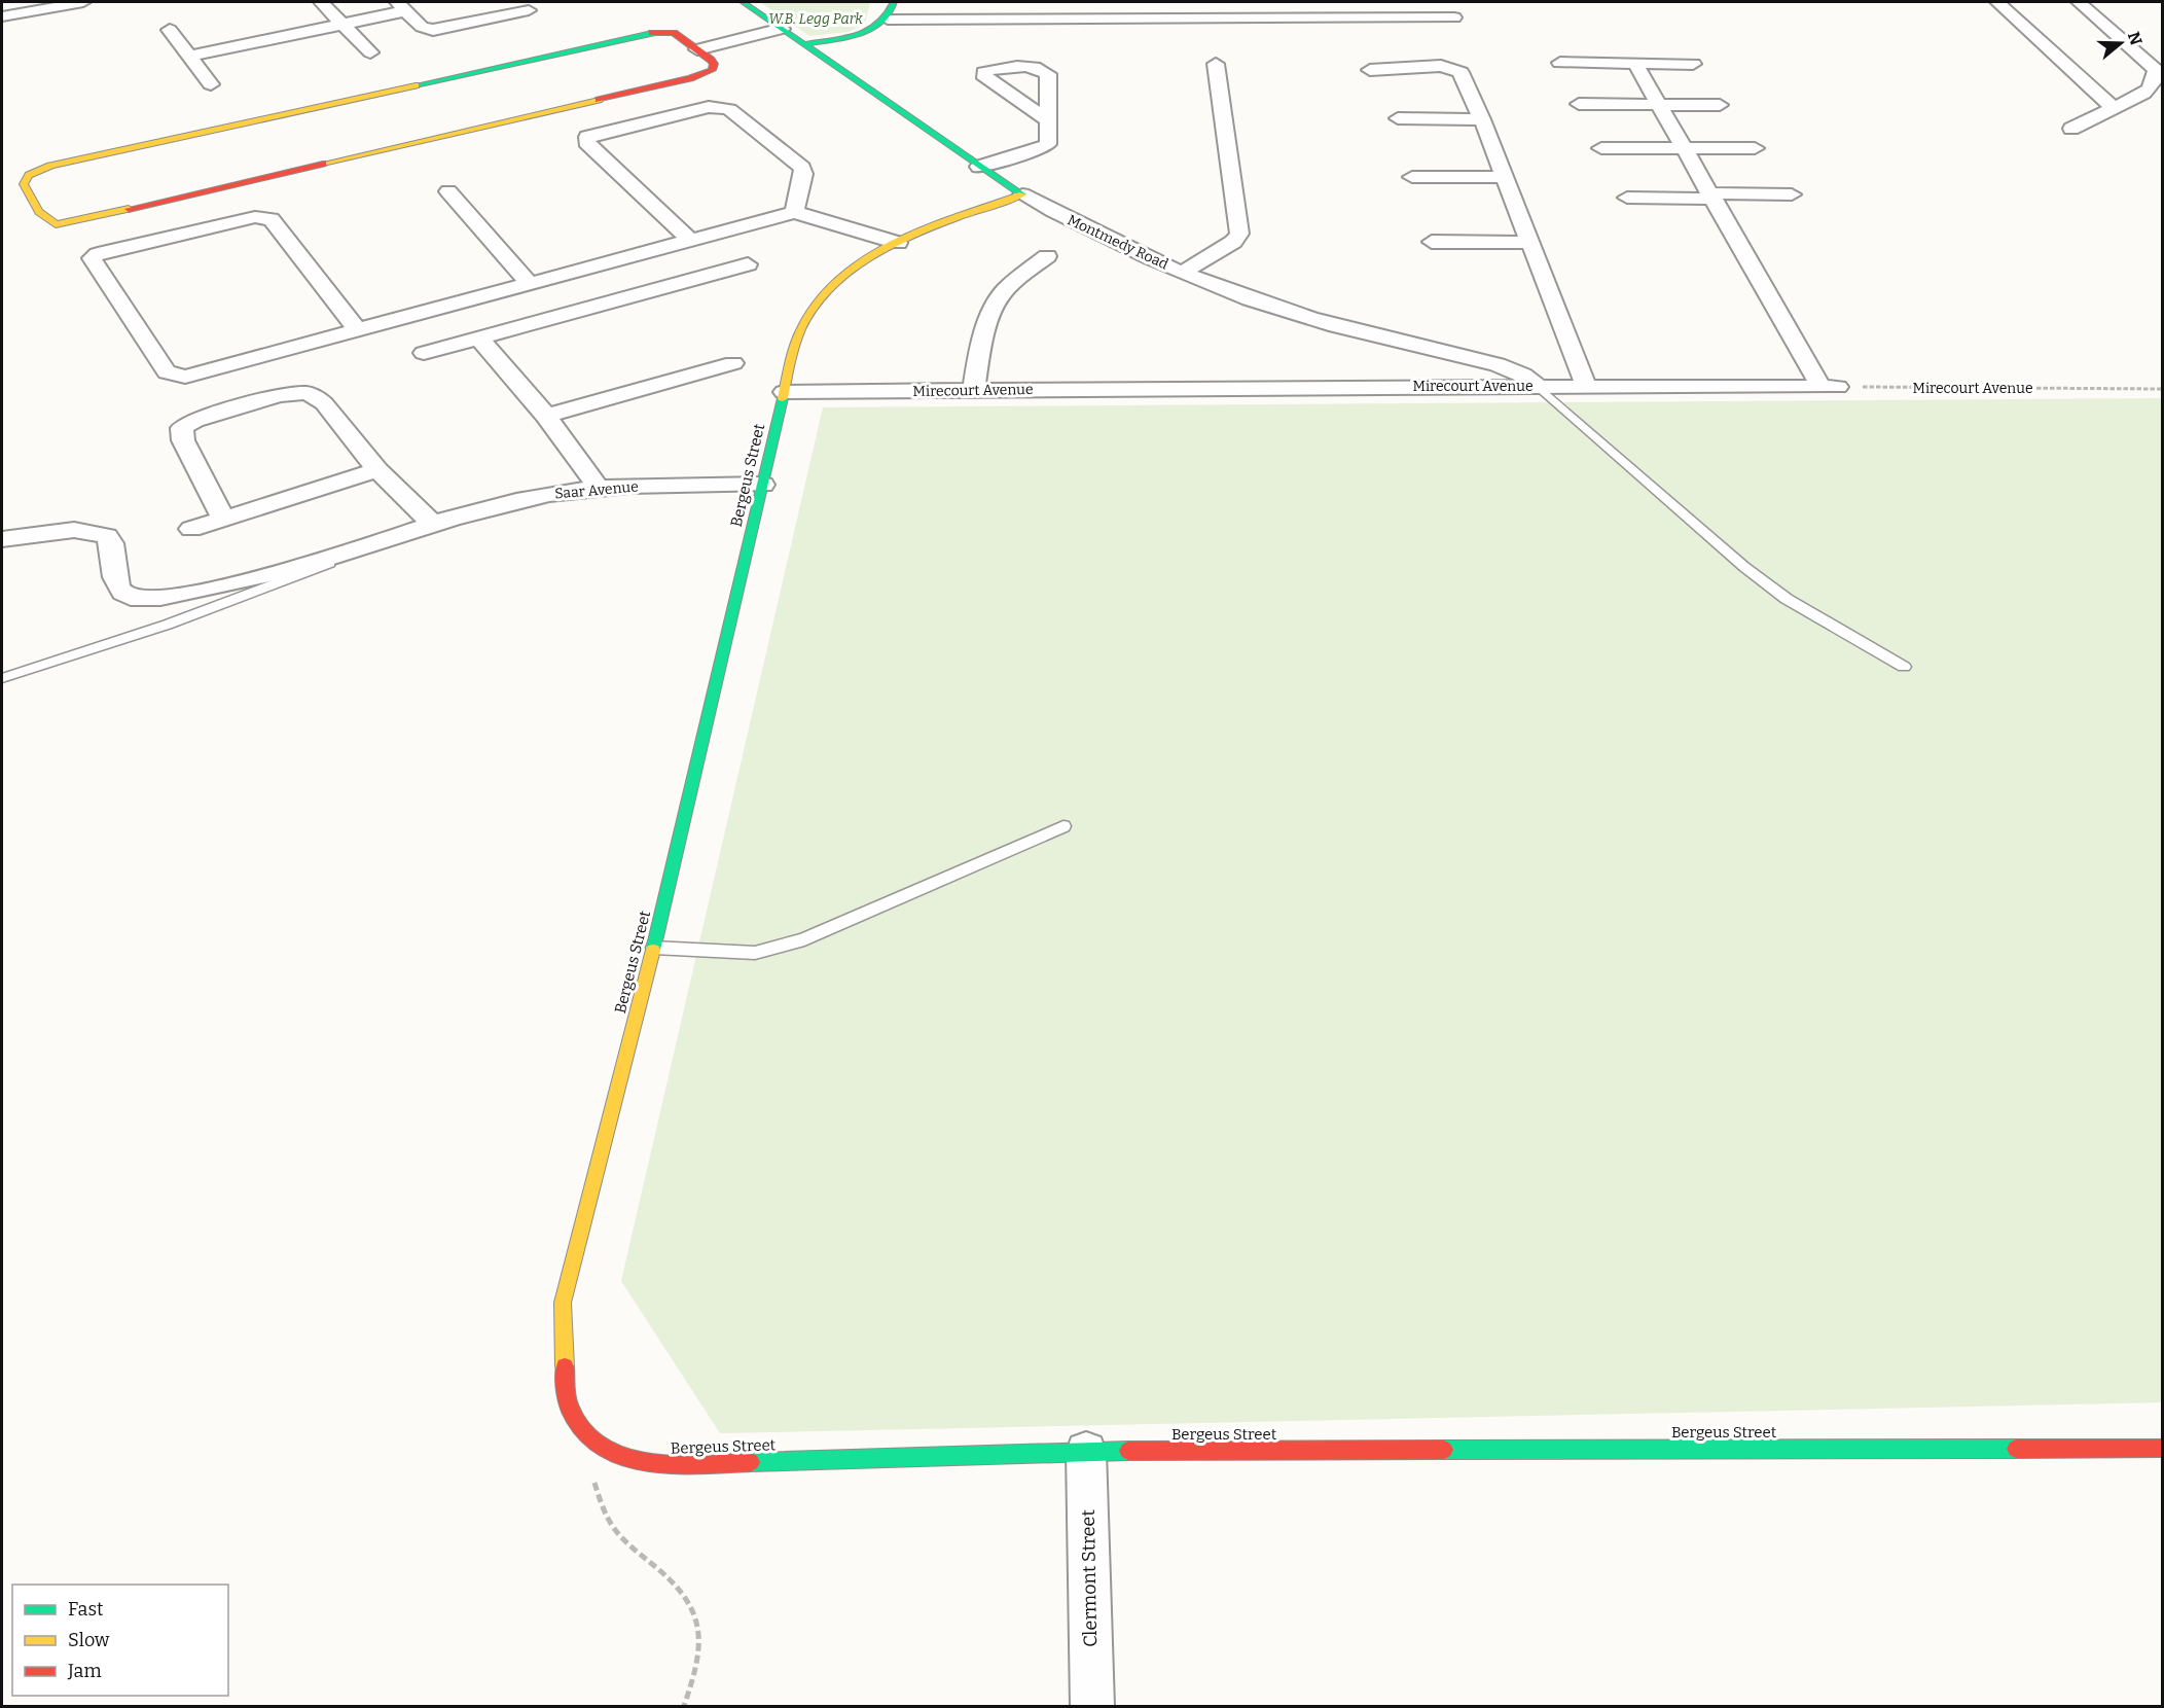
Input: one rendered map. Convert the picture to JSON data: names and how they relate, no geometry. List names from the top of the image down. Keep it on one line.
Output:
{"streets":{"street":["Montmedy Road","Mirecourt Avenue","Bergeus Street","Saar Avenue","Clermont Street"]},"crossings":[["Montmedy Road","Mirecourt Avenue"],["Montmedy Road","Bergeus Street"],["Mirecourt Avenue","Bergeus Street"],["Bergeus Street","Saar Avenue"],["Bergeus Street","Clermont Street"]],"parks":["W.B. Legg Park"],"legend":["Fast","Slow","Jam"],"north":"right"}
